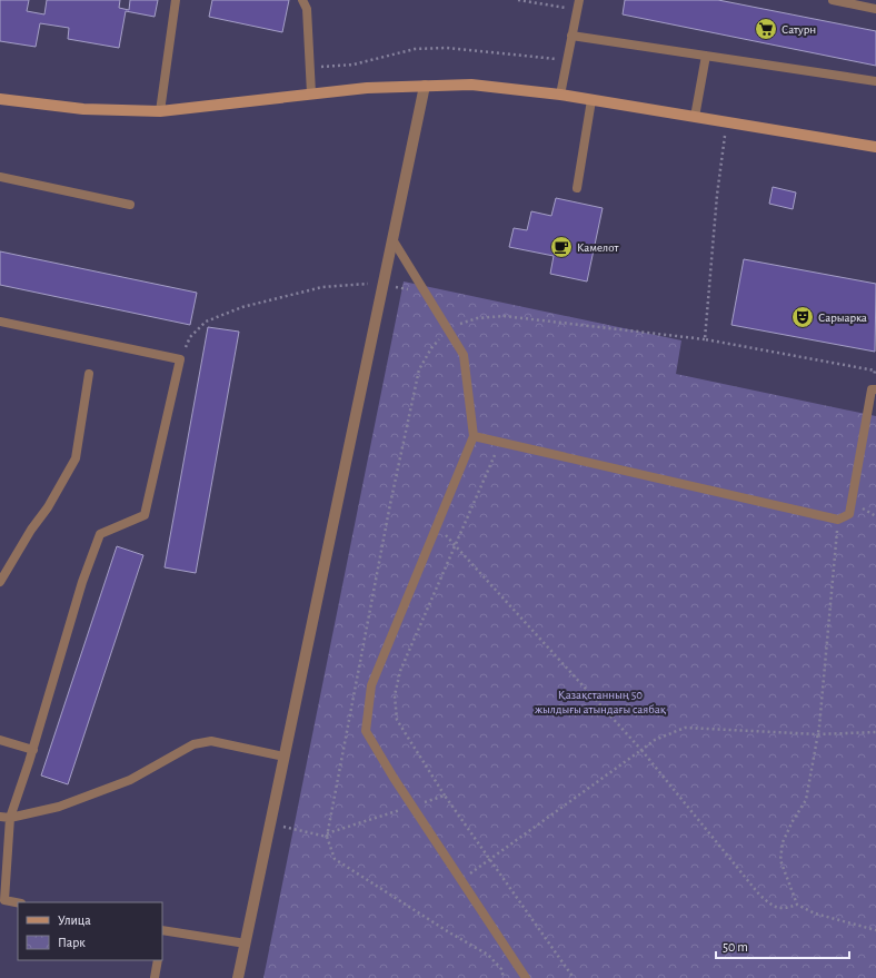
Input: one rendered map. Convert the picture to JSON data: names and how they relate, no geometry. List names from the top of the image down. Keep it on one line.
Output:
{"parks":["Қазақстанның 50 жылдығы атындағы саябақ"],"places":{"supermarket":["Сатурн"],"cafe":["Камелот"],"theatre":["Сарыарка"]},"legend":["Улица","Парк"],"scale_bar":"50 m"}
